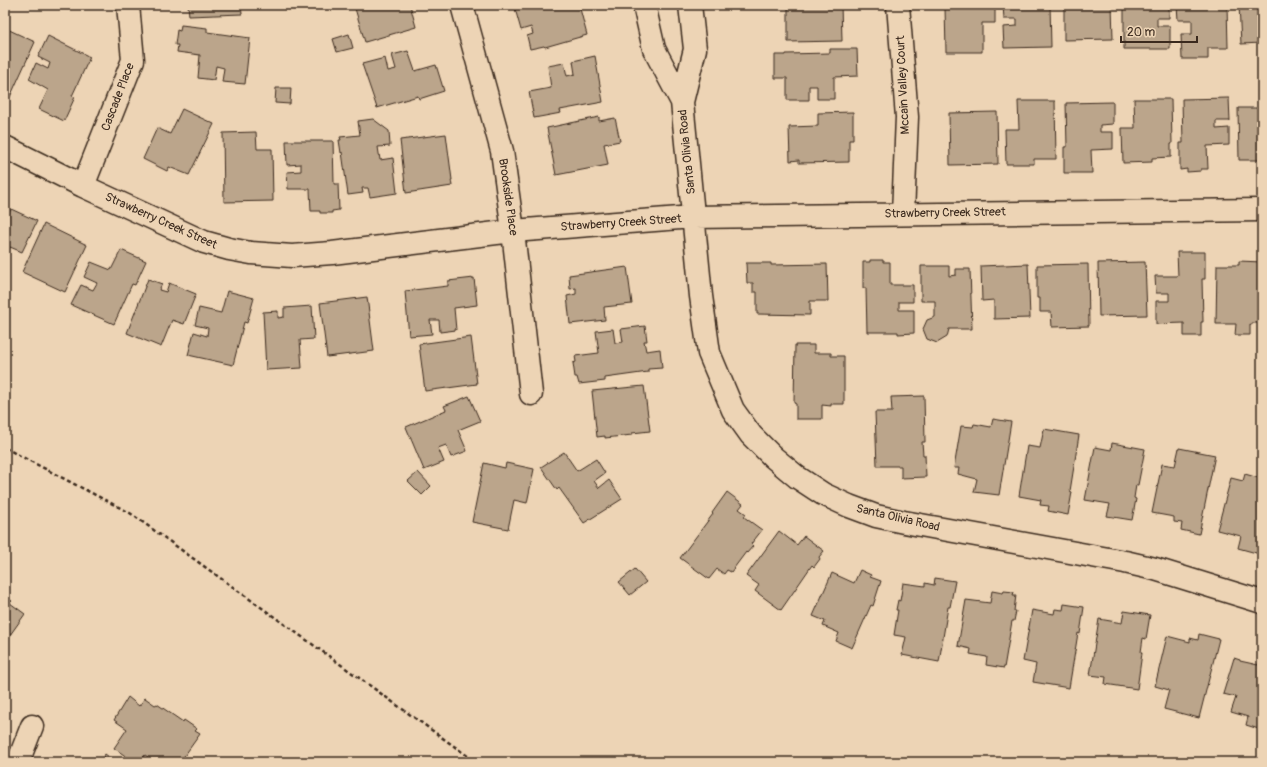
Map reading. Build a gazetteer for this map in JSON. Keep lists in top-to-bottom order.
{
  "streets": {
    "street": [
      "Mccain Valley Court",
      "Cascade Place",
      "Santa Olivia Road",
      "Brookside Place",
      "Strawberry Creek Street"
    ]
  },
  "crossings": [
    ["Mccain Valley Court", "Strawberry Creek Street"],
    ["Cascade Place", "Strawberry Creek Street"],
    ["Santa Olivia Road", "Strawberry Creek Street"],
    ["Brookside Place", "Strawberry Creek Street"]
  ],
  "scale_bar": "20 m"
}
